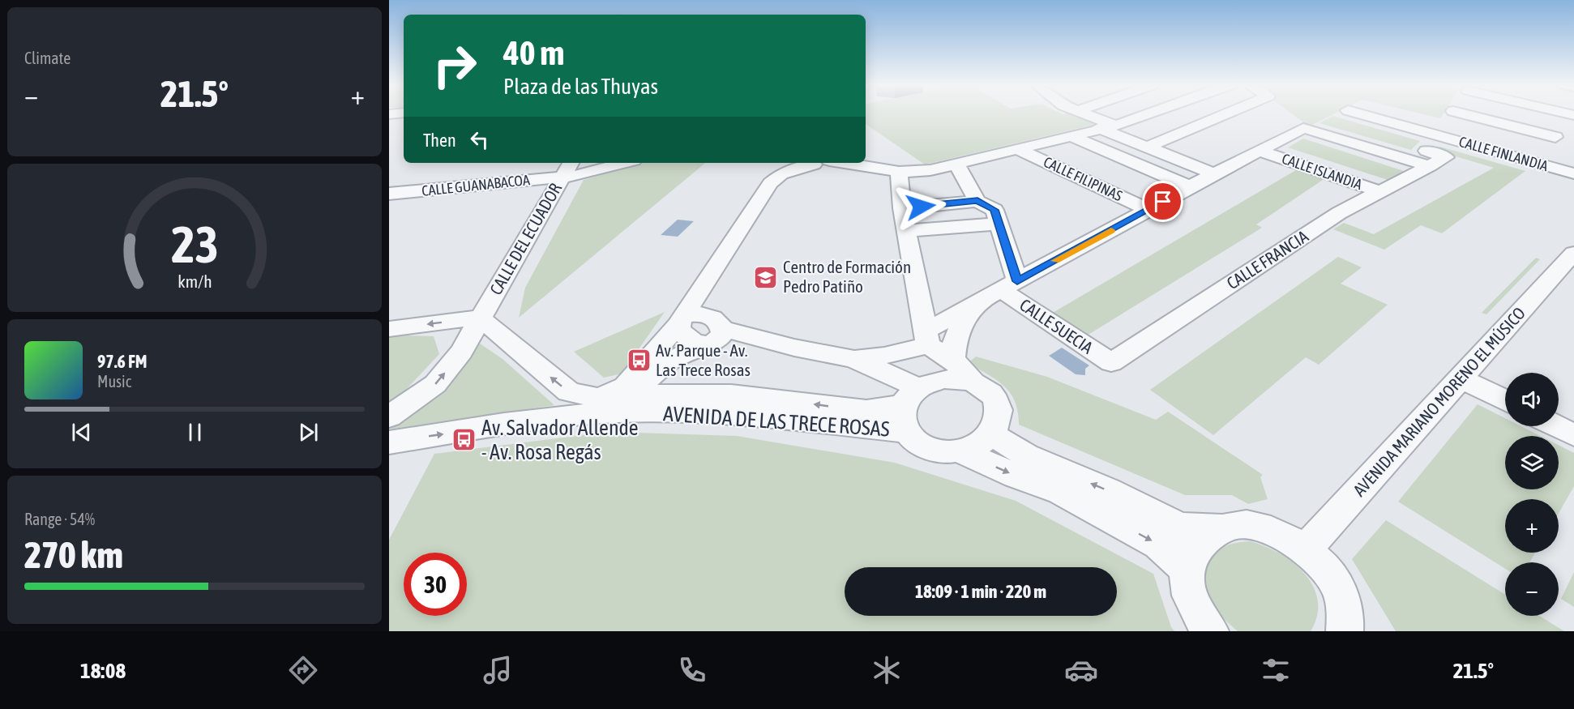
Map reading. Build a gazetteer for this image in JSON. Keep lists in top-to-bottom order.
{
  "streets": {
    "street": [
      "CALLE FINLANDIA",
      "CALLE ISLANDIA",
      "CALLE FILIPINAS",
      "CALLE GUANABACOA",
      "CALLE DEL ECUADOR",
      "CALLE FRANCIA",
      "CALLE SUECIA",
      "AVENIDA MARIANO MORENO EL MÚSICO",
      "AVENIDA DE LAS TRECE ROSAS"
    ]
  },
  "crossings": [
    ["CALLE ISLANDIA", "CALLE FRANCIA"],
    ["CALLE GUANABACOA", "CALLE DEL ECUADOR"],
    ["CALLE DEL ECUADOR", "AVENIDA DE LAS TRECE ROSAS"],
    ["CALLE FRANCIA", "CALLE SUECIA"]
  ],
  "one_way": ["CALLE DEL ECUADOR"],
  "places": {
    "school or university": ["Centro de Formación Pedro Patiño"],
    "bus stop": ["Av. Parque - Av. Las Trece Rosas", "Av. Salvador Allende - Av. Rosa Regás"]
  },
  "page": {
    "tile": [
      "Climate",
      ["Range · 54%", "270 km"]
    ],
    "turn": ["40 m", "Plaza de las Thuyas"],
    "heat": ["−", "21.5°", "+"],
    "then": "Then",
    "song": ["97.6 FM", "Music"],
    "map_buttons": ["+", "−"],
    "limit": "30",
    "trip": "18:09 · 1 min · 220 m",
    "tabs": ["18:08", "21.5°"],
    "gauge": ["23", "km/h"]
  }
}
